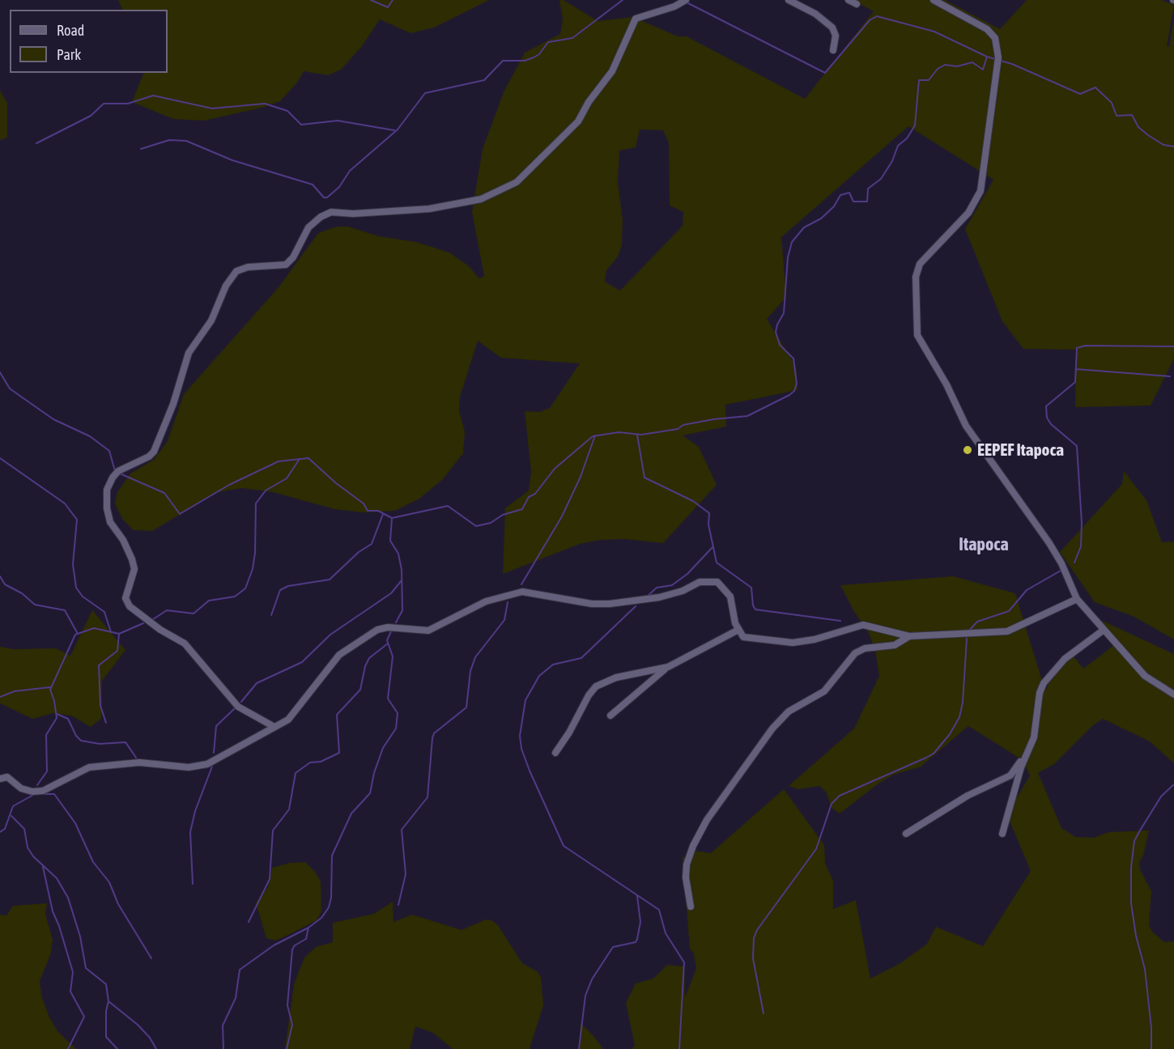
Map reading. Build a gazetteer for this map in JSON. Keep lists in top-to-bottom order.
{
  "districts": ["Itapoca"],
  "places": ["EEPEF Itapoca"],
  "legend": ["Road", "Park"]
}
